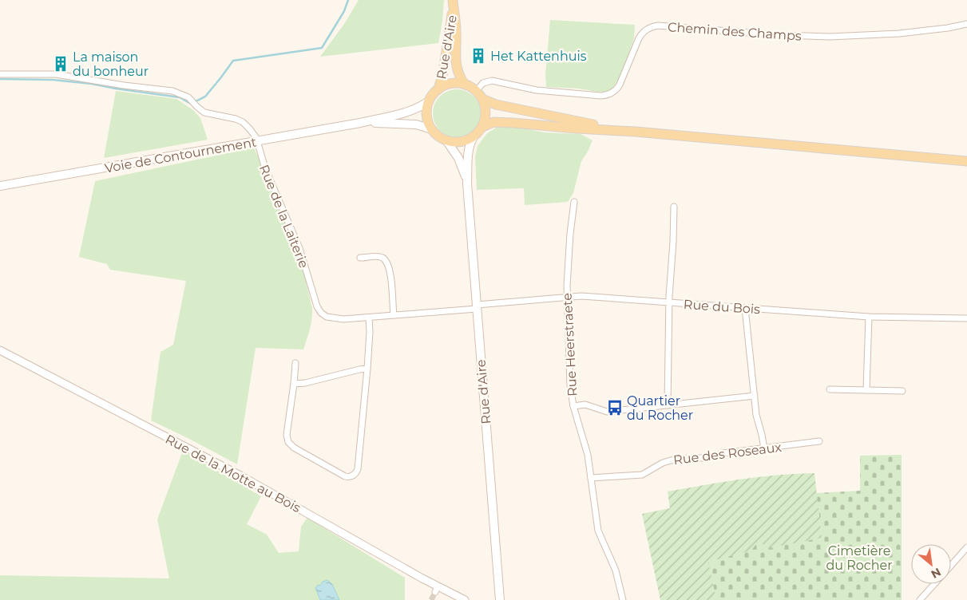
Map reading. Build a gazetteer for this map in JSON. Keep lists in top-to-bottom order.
{
  "streets": {
    "main road": ["Rue d'Aire", "Voie de Contournement"],
    "street": [
      "Chemin des Champs",
      "Rue de la Laiterie",
      "Rue du Bois",
      "Rue Heerstraete",
      "Rue des Roseaux",
      "Rue de la Motte au Bois"
    ]
  },
  "crossings": [
    ["Chemin des Champs", "Rue d'Aire"],
    ["Chemin des Champs", "Voie de Contournement"],
    ["Rue d'Aire", "Voie de Contournement"],
    ["Rue d'Aire", "Rue de la Laiterie"],
    ["Rue d'Aire", "Rue du Bois"],
    ["Voie de Contournement", "Rue de la Laiterie"],
    ["Rue de la Laiterie", "Rue du Bois"],
    ["Rue du Bois", "Rue Heerstraete"],
    ["Rue Heerstraete", "Rue des Roseaux"]
  ],
  "parks": ["Cimetière du Rocher"],
  "places": {
    "building": ["Het Kattenhuis", "La maison du bonheur"],
    "bus stop": ["Quartier du Rocher"]
  },
  "north": "bottom right"
}
